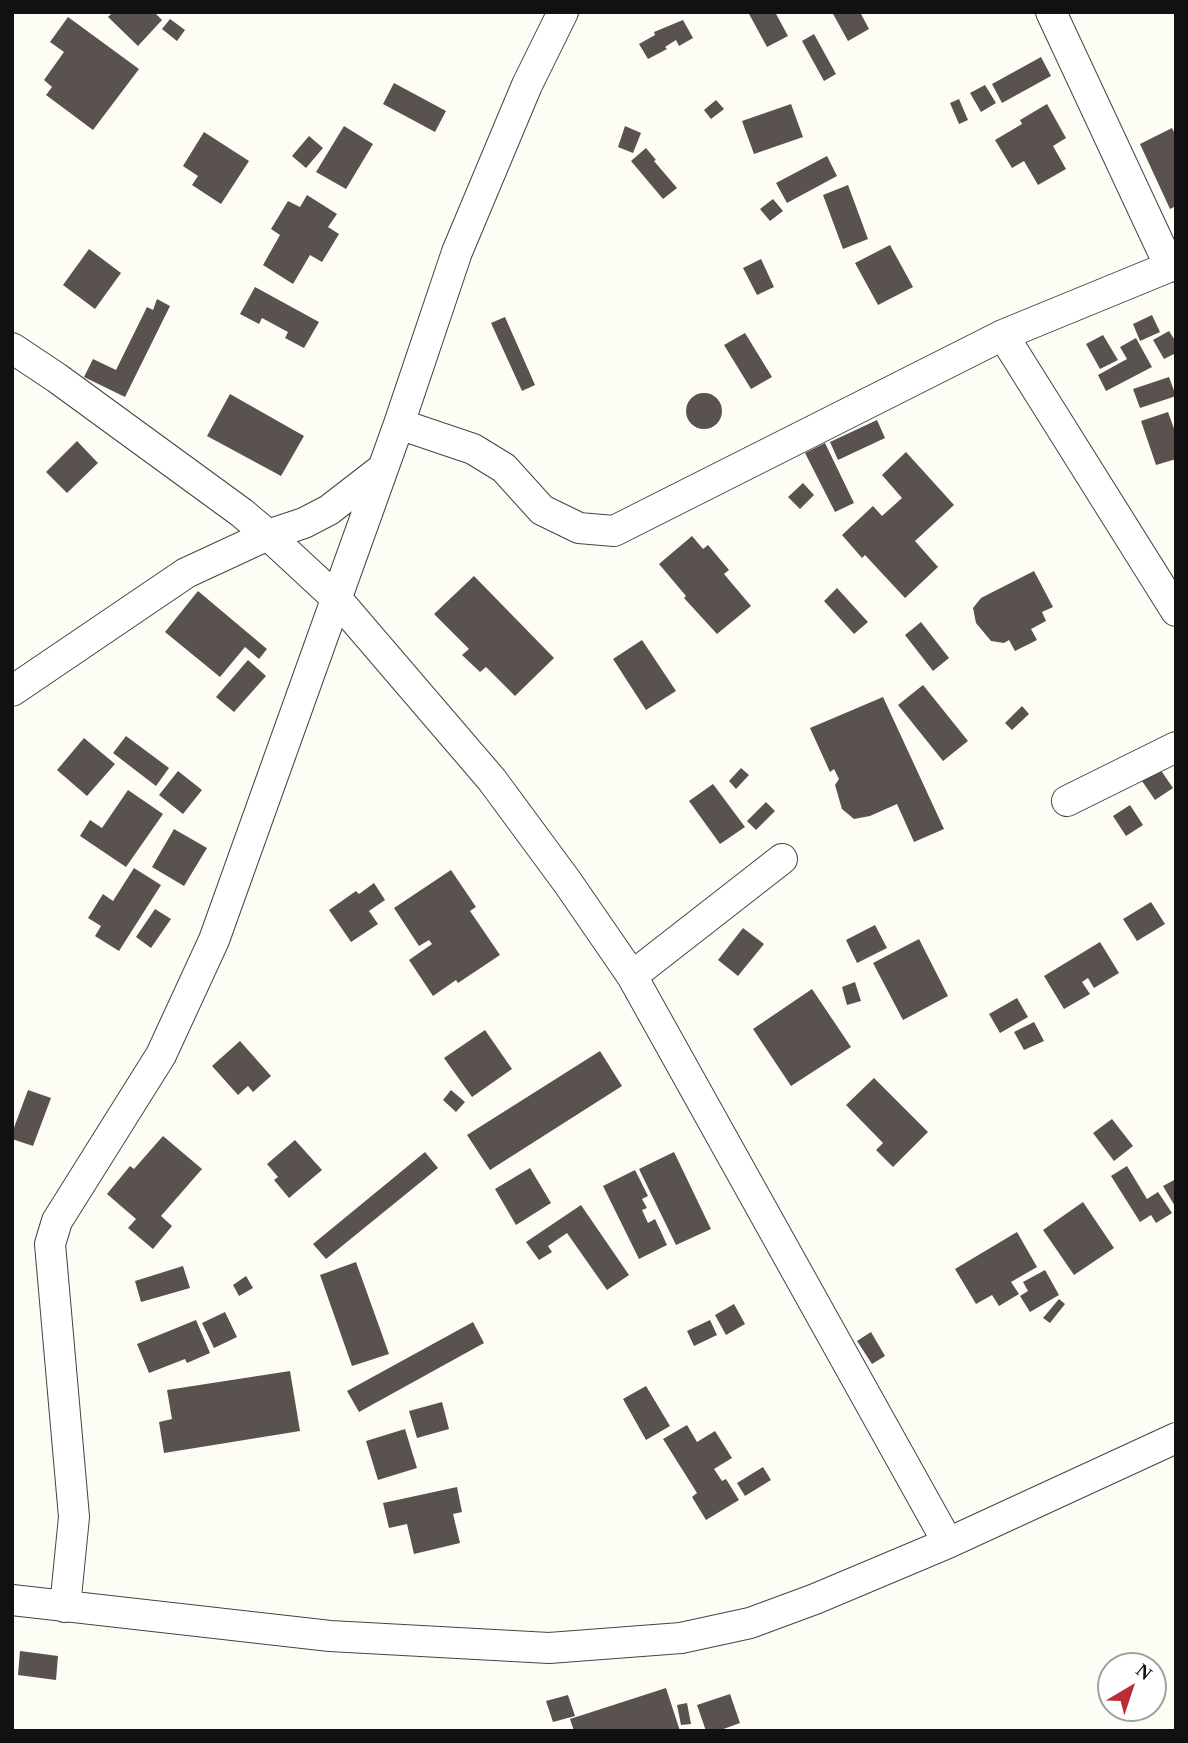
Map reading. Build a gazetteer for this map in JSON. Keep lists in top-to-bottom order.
{
  "north": "top right"
}
